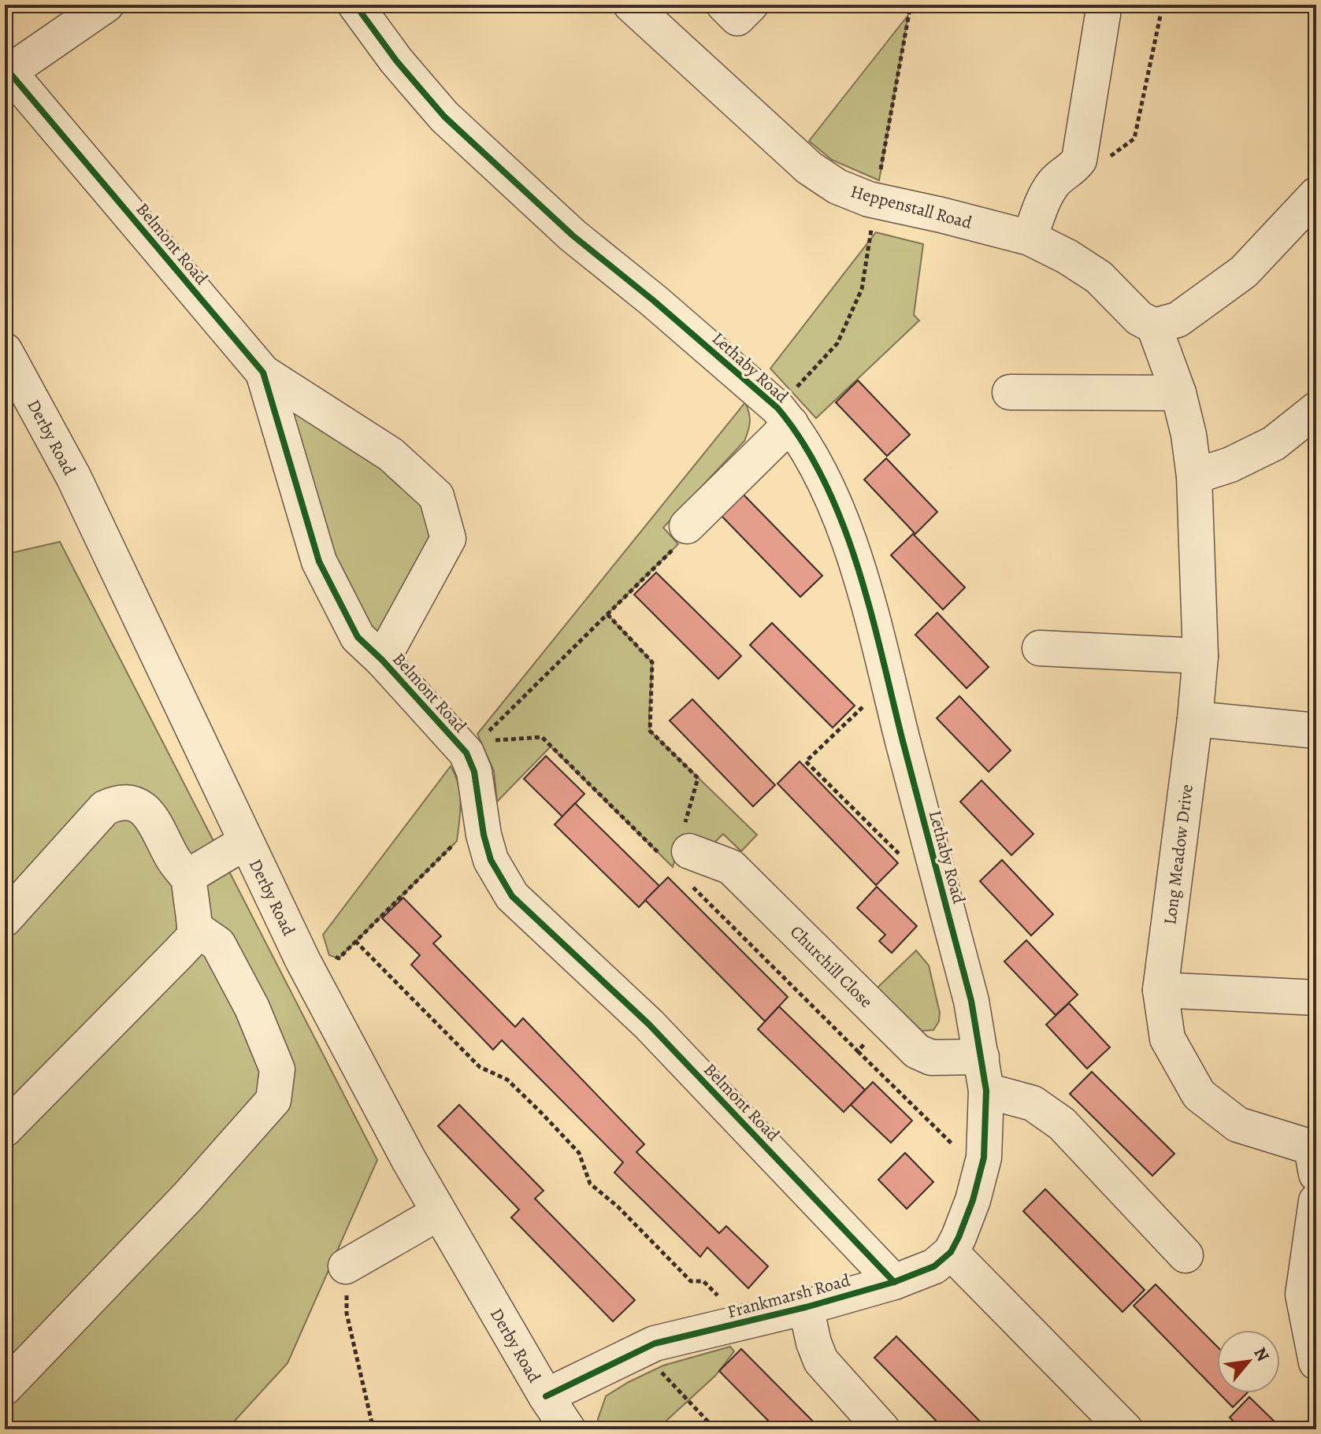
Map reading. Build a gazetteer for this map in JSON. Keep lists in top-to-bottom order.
{
  "streets": {
    "street": [
      "Heppenstall Road",
      "Belmont Road",
      "Lethaby Road",
      "Derby Road",
      "Long Meadow Drive",
      "Churchill Close",
      "Frankmarsh Road"
    ]
  },
  "crossings": [
    ["Heppenstall Road", "Long Meadow Drive"],
    ["Belmont Road", "Frankmarsh Road"],
    ["Lethaby Road", "Churchill Close"],
    ["Derby Road", "Frankmarsh Road"]
  ],
  "north": "top right"
}
